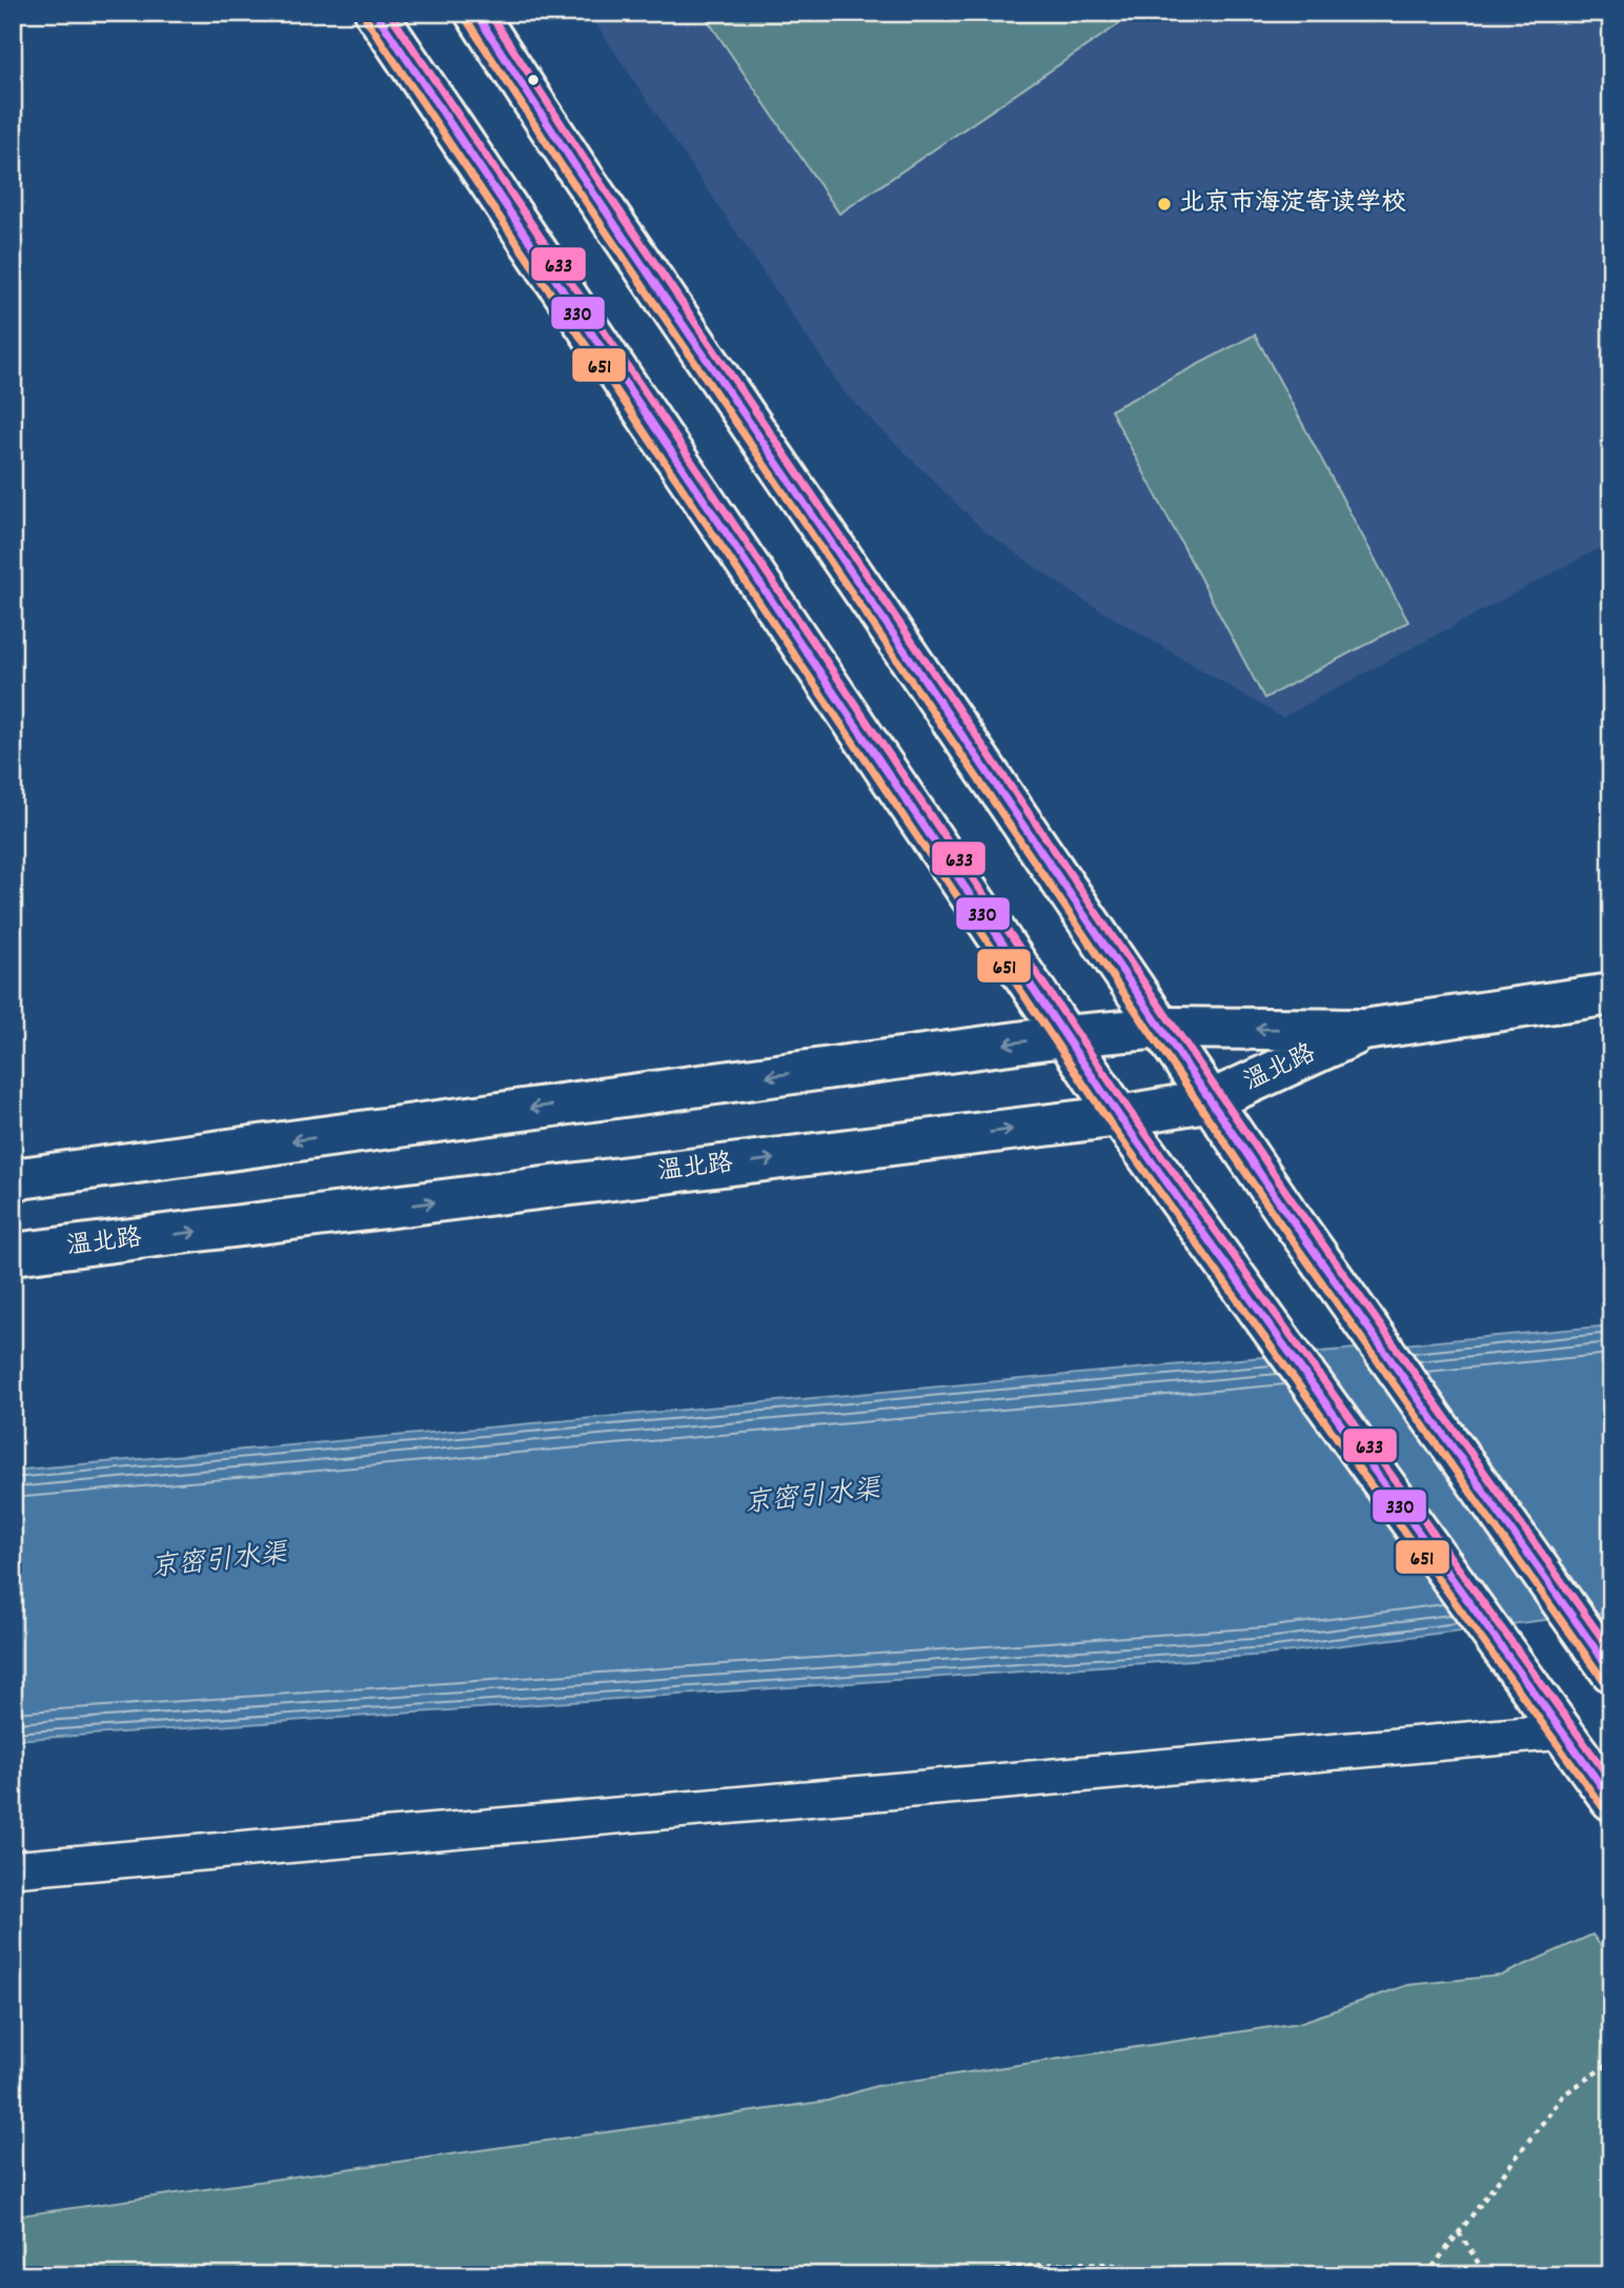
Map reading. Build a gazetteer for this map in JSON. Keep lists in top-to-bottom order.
{
  "streets": {
    "main road": ["温北路"]
  },
  "water": ["京密引水渠"],
  "places": ["北京市海淀寄读学校"],
  "lines": ["transit line 330", "transit line 633", "transit line 651"]
}
